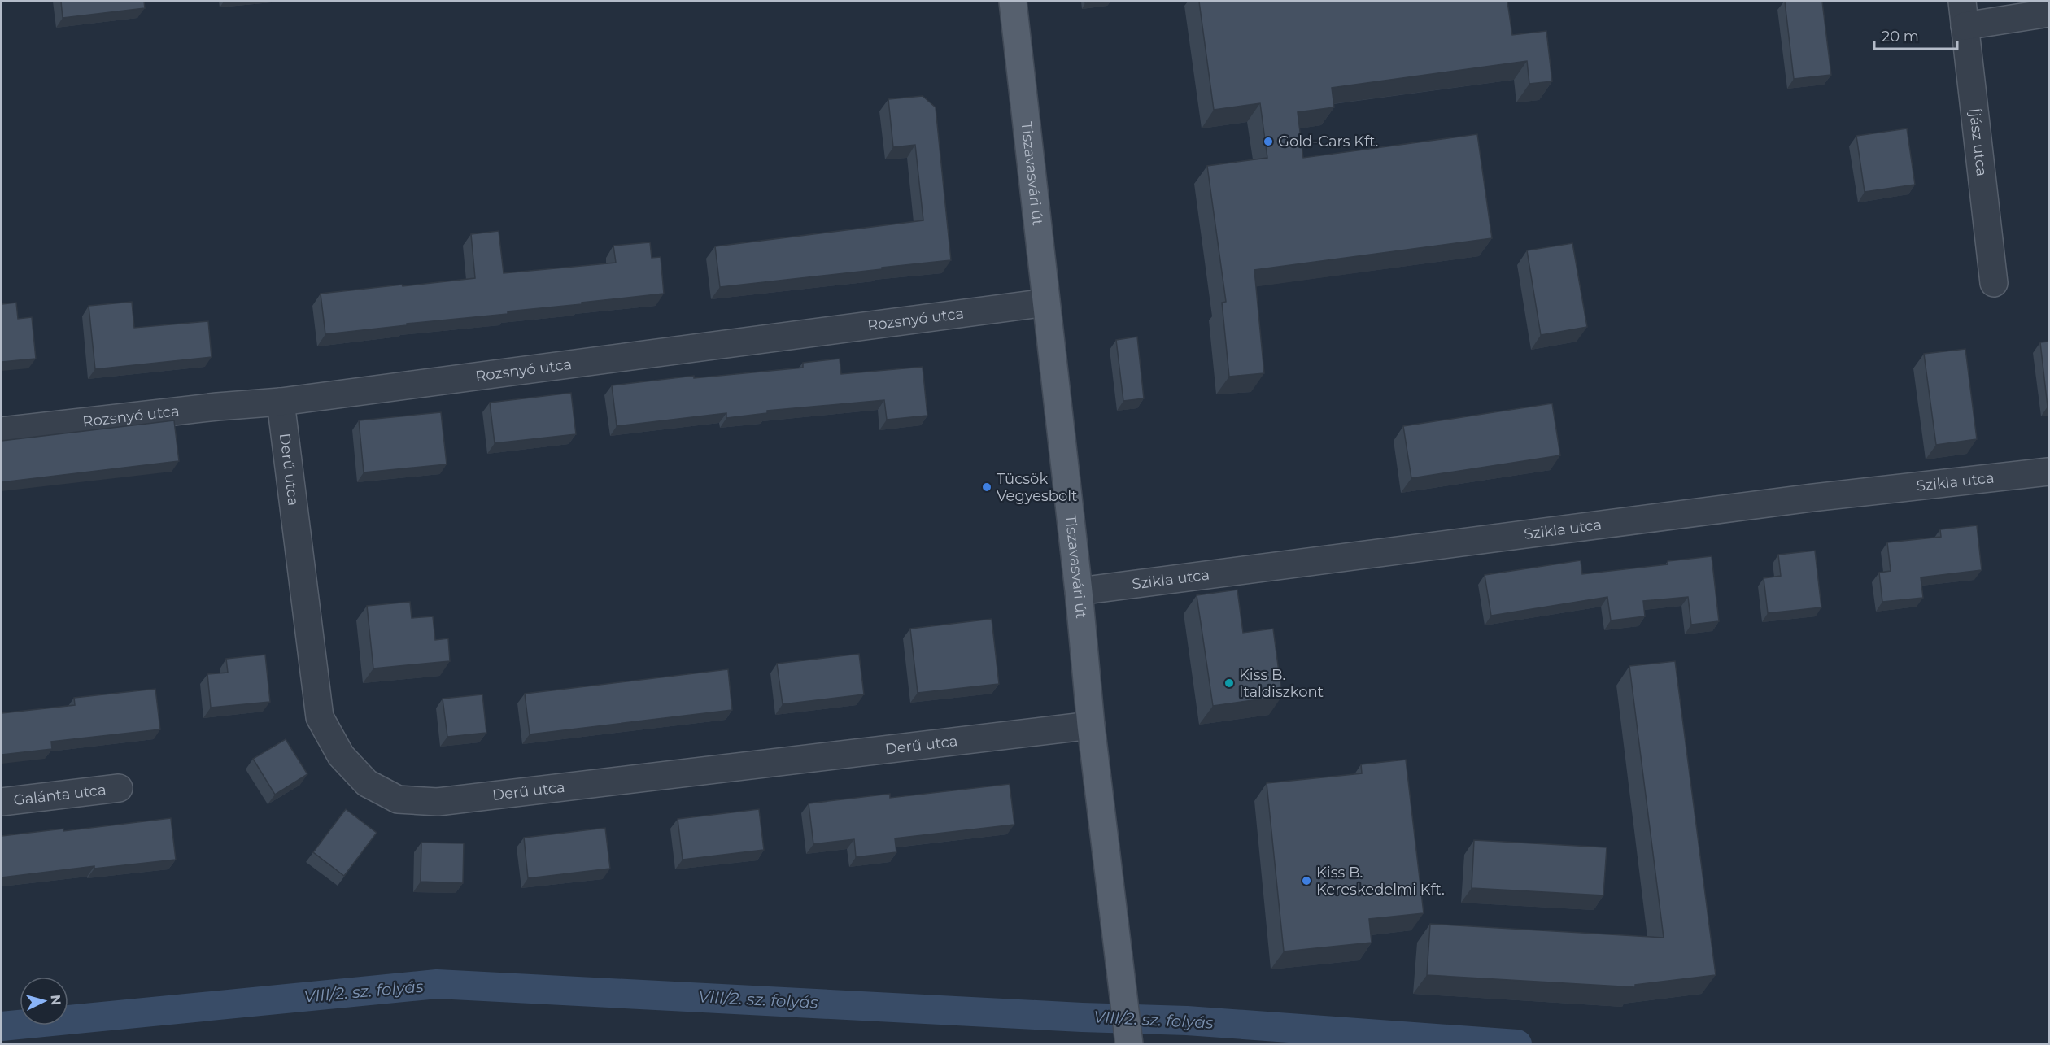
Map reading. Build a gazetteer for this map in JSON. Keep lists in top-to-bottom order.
{
  "streets": {
    "main road": ["Tiszavasvári út"],
    "street": [
      "Íjász utca",
      "Rozsnyó utca",
      "Derű utca",
      "Szikla utca",
      "Galánta utca"
    ]
  },
  "crossings": [
    ["Tiszavasvári út", "Rozsnyó utca"],
    ["Tiszavasvári út", "Derű utca"],
    ["Tiszavasvári út", "Szikla utca"],
    ["Rozsnyó utca", "Derű utca"]
  ],
  "water": ["VIII/2. sz. folyás"],
  "places": [
    "Gold-Cars Kft.",
    "Tücsök Vegyesbolt",
    "Kiss B. Italdiszkont",
    "Kiss B. Kereskedelmi Kft."
  ],
  "scale_bar": "20 m",
  "north": "right"
}
